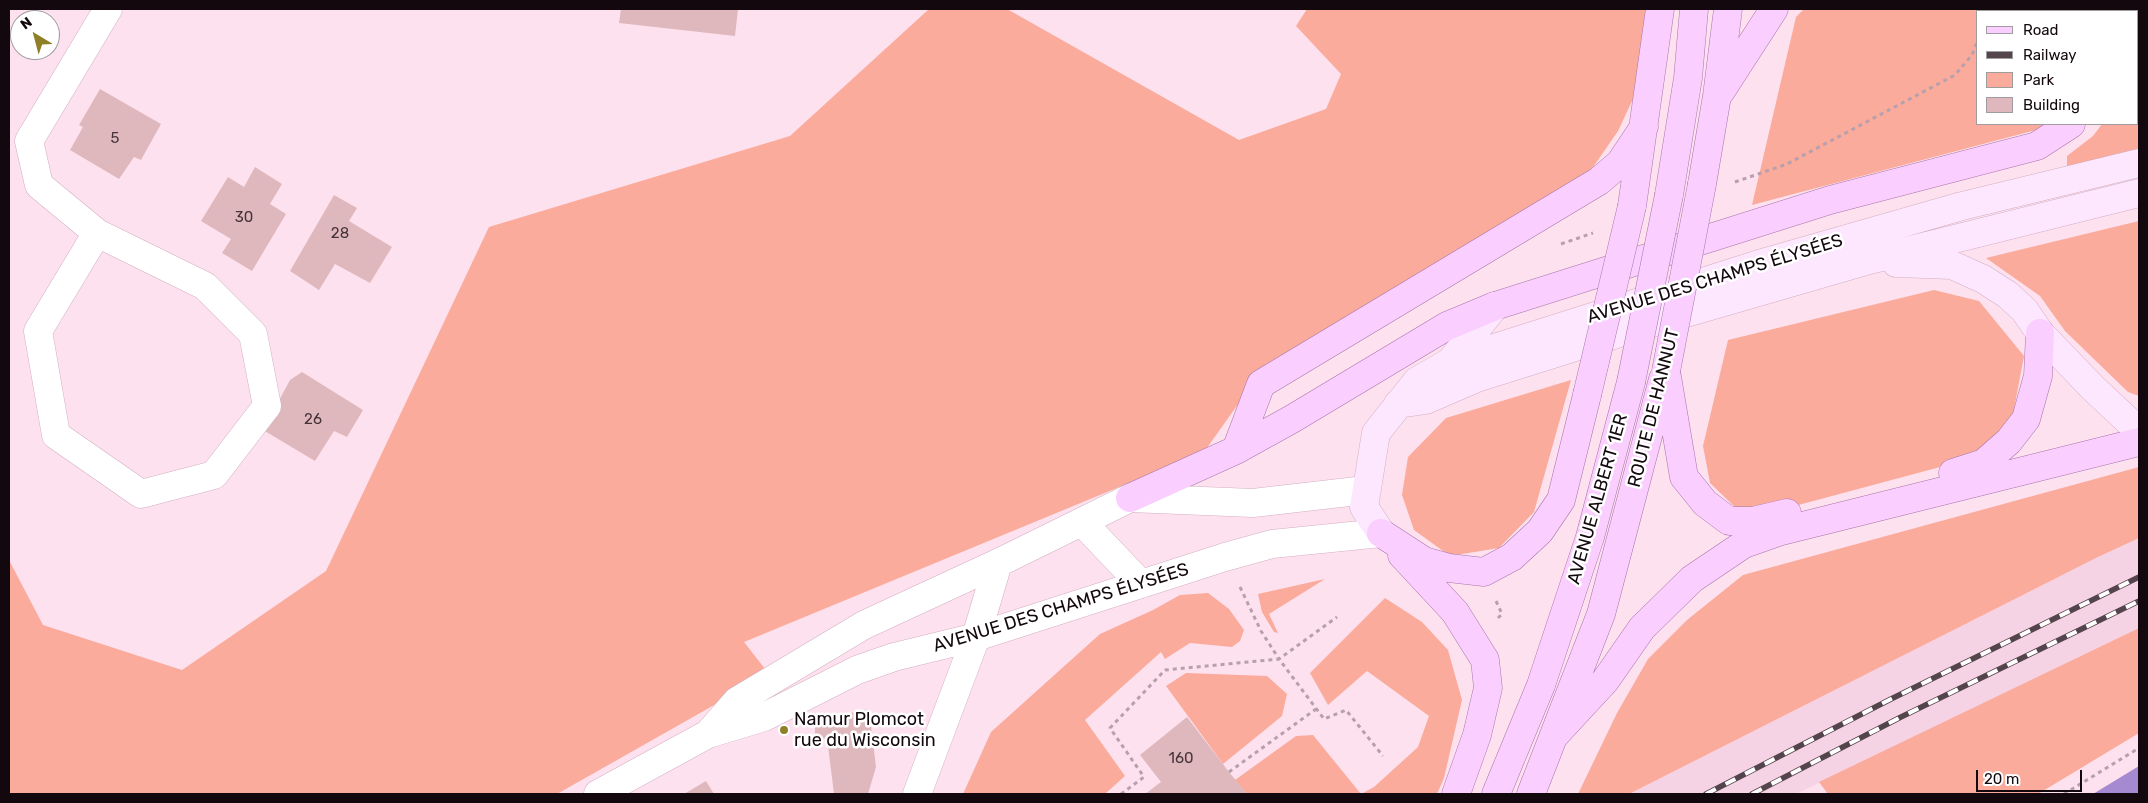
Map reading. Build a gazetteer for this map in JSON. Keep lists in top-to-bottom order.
{
  "streets": {
    "main road": ["AVENUE DES CHAMPS ÉLYSÉES", "ROUTE DE HANNUT", "AVENUE ALBERT 1ER"]
  },
  "places": ["Namur Plomcot rue du Wisconsin"],
  "house_numbers": [
    "5",
    "30",
    "28",
    "26",
    "160"
  ],
  "legend": [
    "Road",
    "Railway",
    "Park",
    "Building"
  ],
  "scale_bar": "20 m",
  "north": "top left"
}
